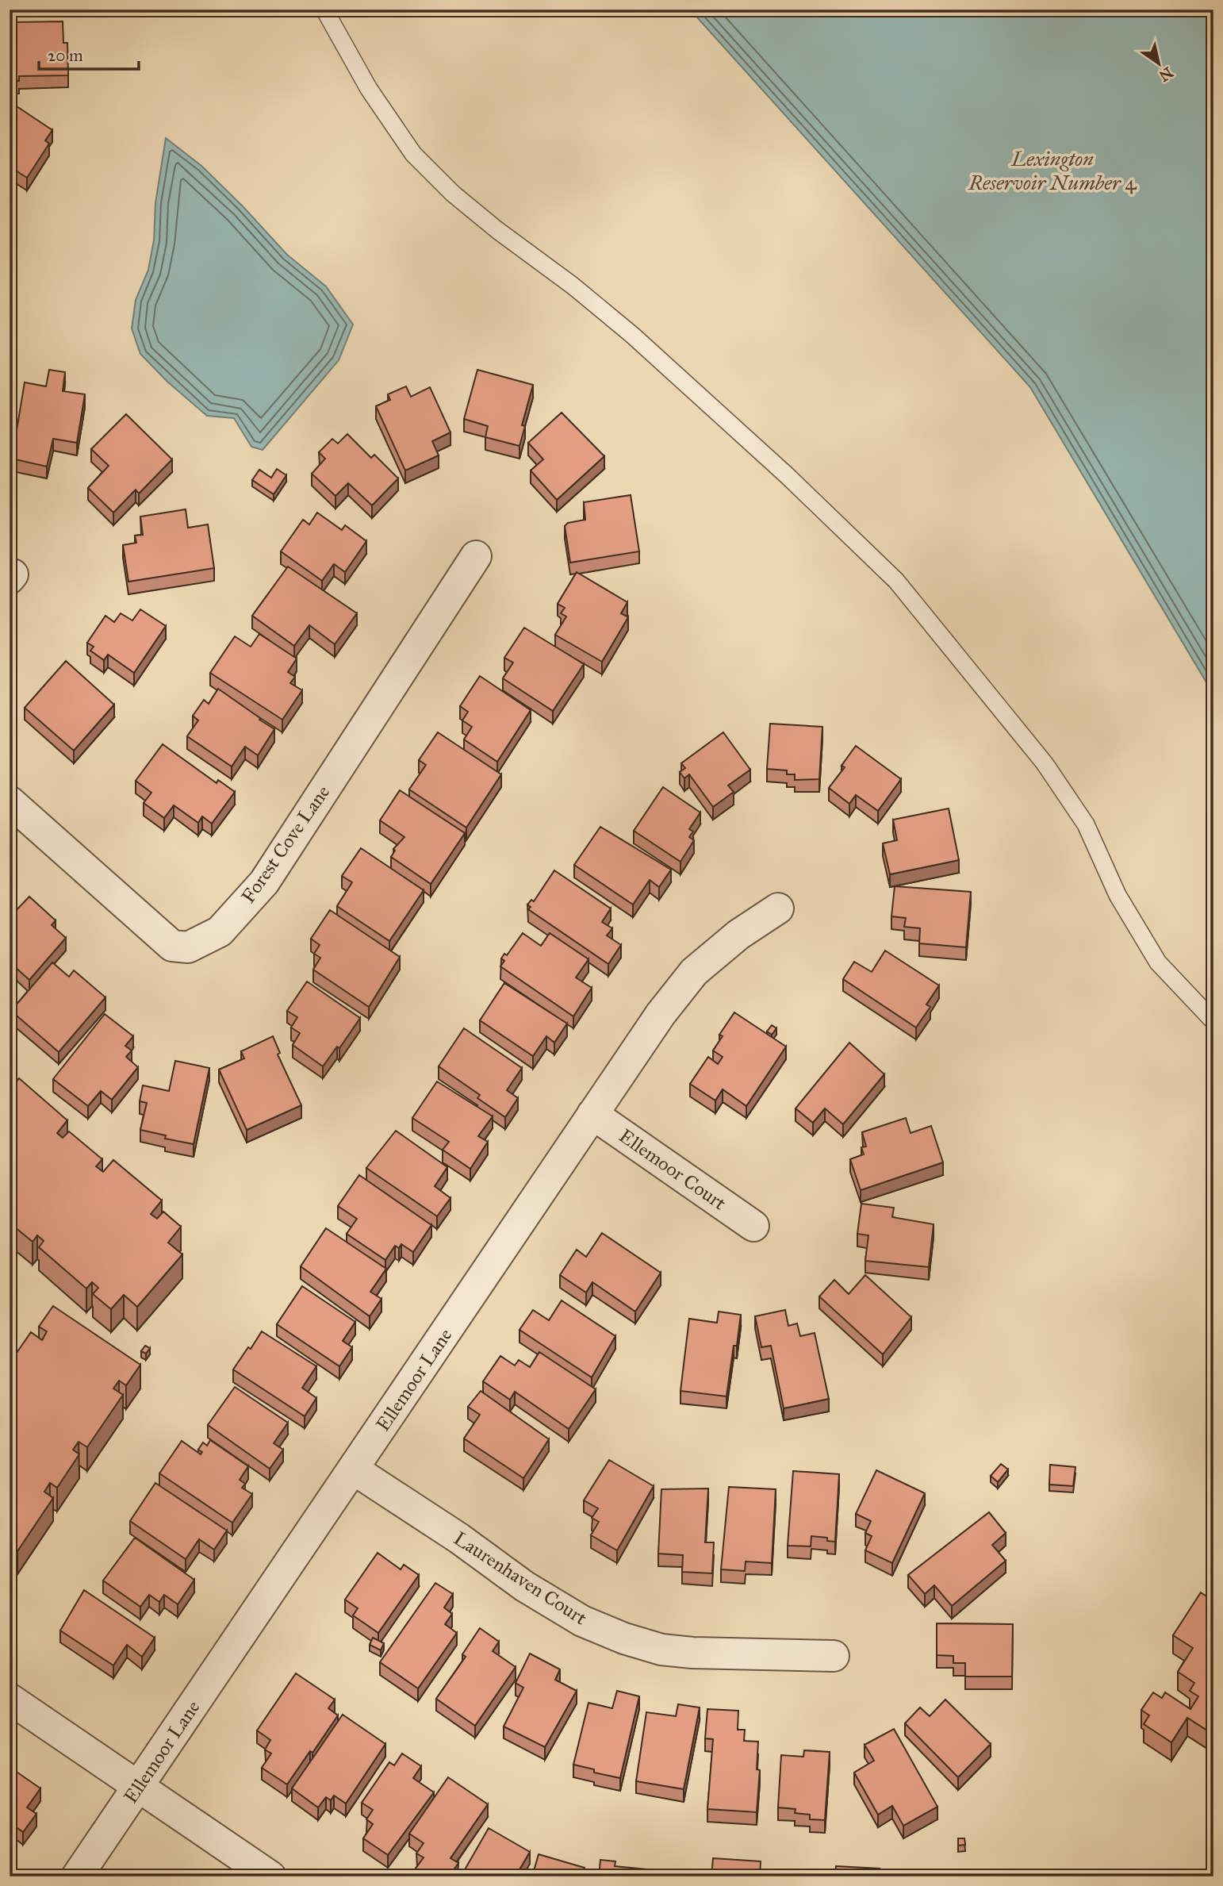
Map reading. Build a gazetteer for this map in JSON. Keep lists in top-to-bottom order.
{
  "streets": {
    "street": [
      "Forest Cove Lane",
      "Ellemoor Court",
      "Ellemoor Lane",
      "Laurenhaven Court"
    ]
  },
  "crossings": [
    ["Ellemoor Court", "Ellemoor Lane"],
    ["Ellemoor Lane", "Laurenhaven Court"]
  ],
  "water": ["Lexington Reservoir Number 4"],
  "scale_bar": "20 m",
  "north": "bottom right"
}
